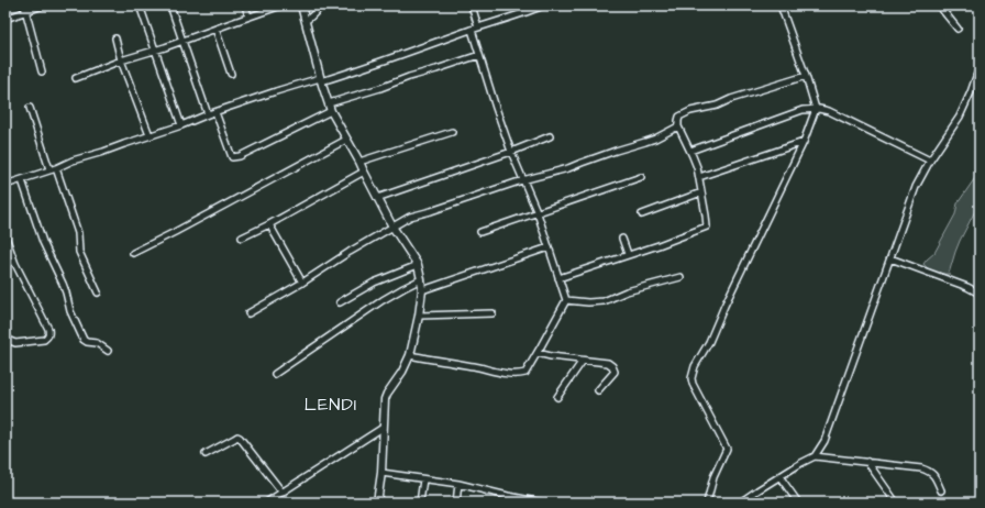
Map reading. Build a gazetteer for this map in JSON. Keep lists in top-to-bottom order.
{
  "districts": ["LENDI"]
}
